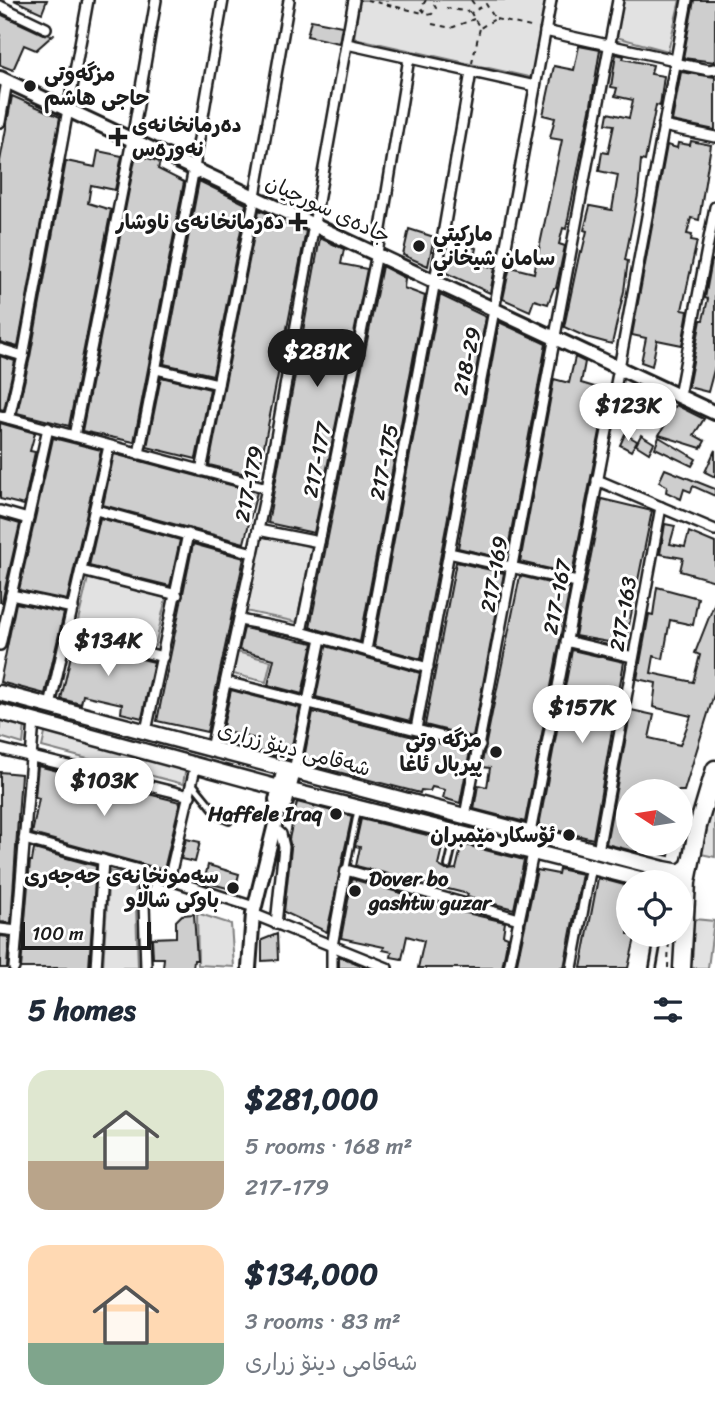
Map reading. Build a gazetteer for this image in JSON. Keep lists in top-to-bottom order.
{
  "streets": {
    "main road": ["شەقامی دینۆ زراری"],
    "street": [
      "جادەی سورچیان",
      "218-29",
      "217-177",
      "217-175",
      "217-179",
      "217-169",
      "217-167",
      "217-163"
    ]
  },
  "crossings": [
    ["جادەی سورچیان", "218-29"],
    ["جادەی سورچیان", "217-177"],
    ["جادەی سورچیان", "217-175"],
    ["جادەی سورچیان", "217-179"],
    ["جادەی سورچیان", "217-169"],
    ["جادەی سورچیان", "217-167"],
    ["217-179", "شەقامی دینۆ زراری"],
    ["217-169", "شەقامی دینۆ زراری"],
    ["217-167", "شەقامی دینۆ زراری"],
    ["217-163", "شەقامی دینۆ زراری"]
  ],
  "places": {
    "other": [
      "مزگەوتی حاجی هاشم",
      "ماركيتي سامان شيخاني",
      "مزگه وتى پيربال ئاغا",
      "Haffele Iraq",
      "ئۆسکار مێمبران",
      "سەمونخانەی حەجەری باوکی شاڵاو",
      "Dover bo gashtw guzar"
    ],
    "health": ["دەرمانخانەی نەورەس", "دەرمانخانەی ناوشار"]
  },
  "scale_bar": "100 m",
  "north": "left",
  "page": {
    "price": [
      "$281K",
      "$123K",
      "$134K",
      "$157K",
      "$103K"
    ],
    "scale": "100 m",
    "heading": "5 homes",
    "list": [
      {
        "name": "$281,000",
        "note": "5 rooms · 168 m² · 217-179"
      },
      {
        "name": "$134,000",
        "note": "3 rooms · 83 m² · شەقامی دینۆ زراری"
      }
    ]
  }
}
